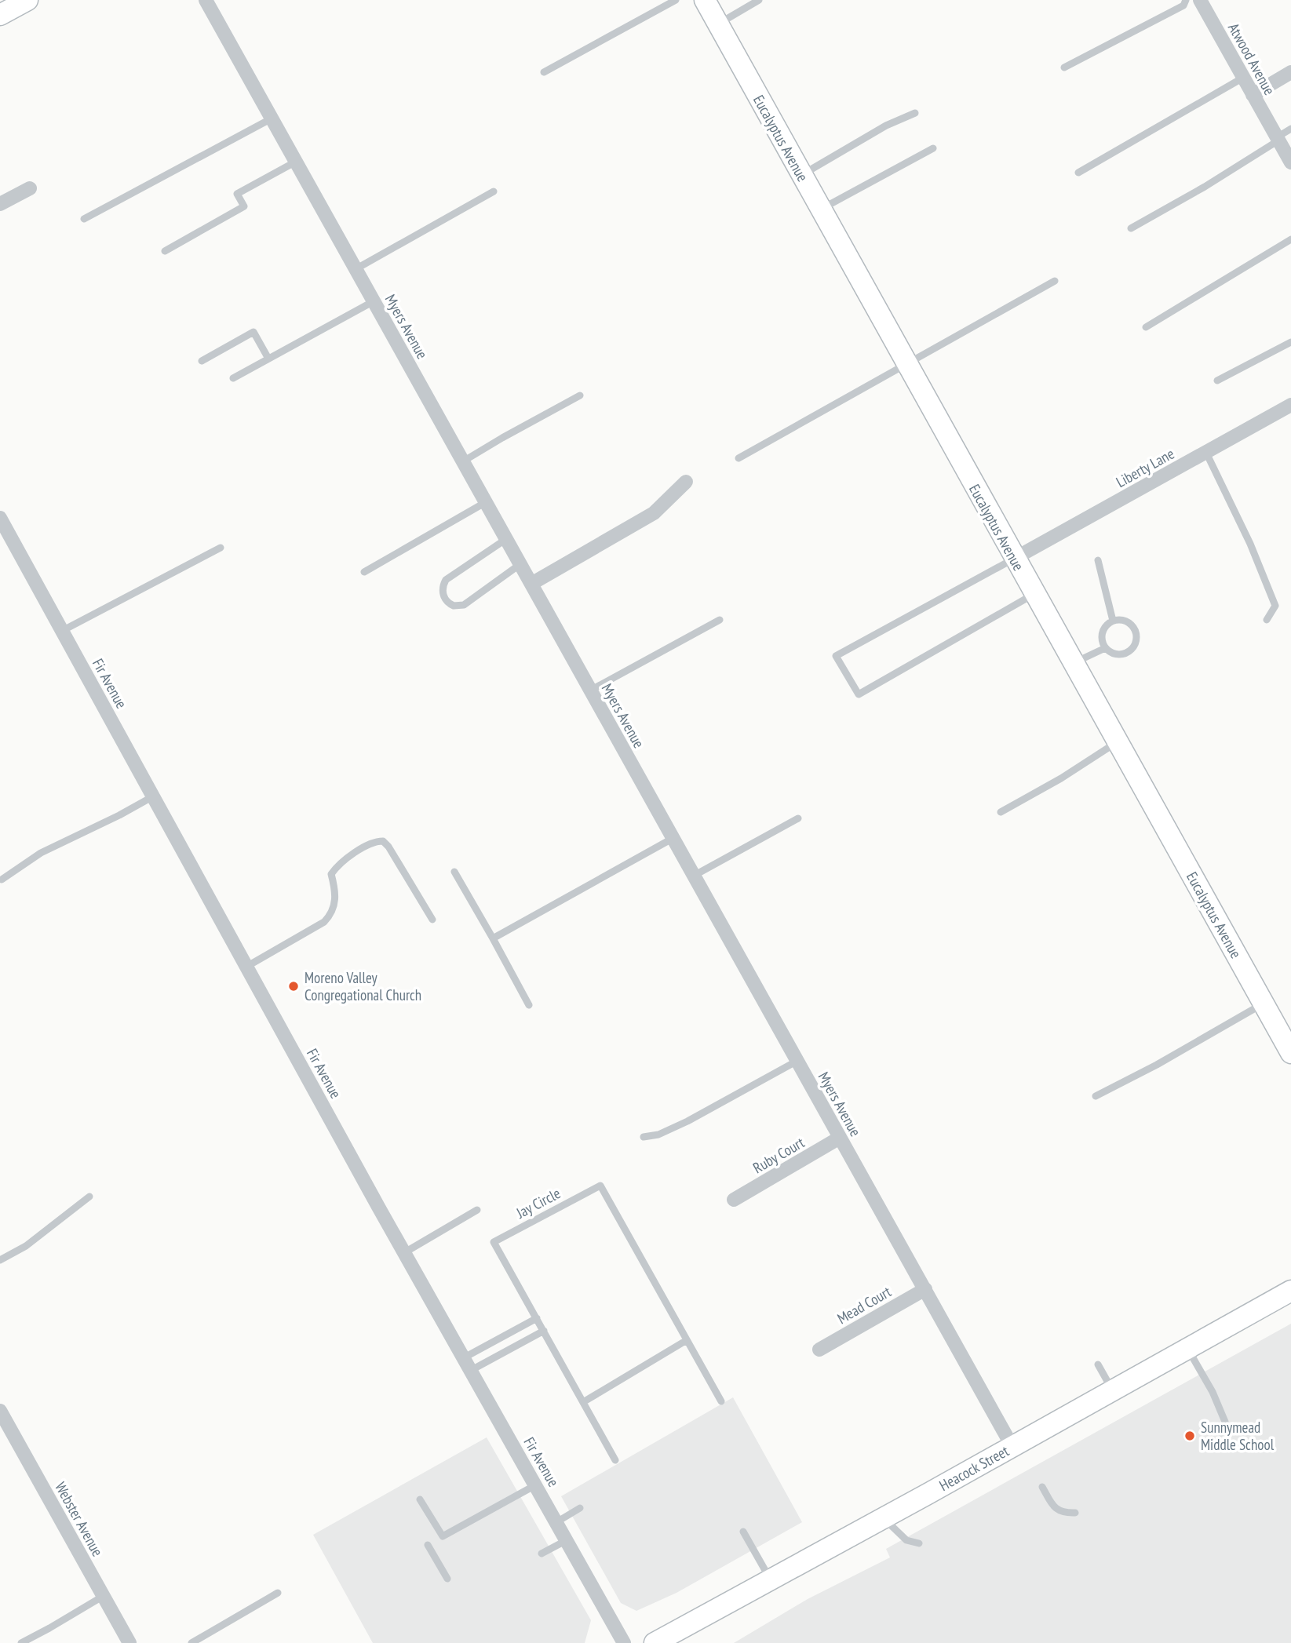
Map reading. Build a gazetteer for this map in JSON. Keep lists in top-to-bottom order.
{
  "streets": {
    "street": [
      "Atwood Avenue",
      "Eucalyptus Avenue",
      "Myers Avenue",
      "Liberty Lane",
      "Fir Avenue",
      "Ruby Court",
      "Mead Court",
      "Heacock Street",
      "Webster Avenue"
    ],
    "lane": ["Jay Circle"]
  },
  "crossings": [
    ["Eucalyptus Avenue", "Liberty Lane"],
    ["Myers Avenue", "Ruby Court"],
    ["Myers Avenue", "Mead Court"],
    ["Myers Avenue", "Heacock Street"]
  ],
  "places": ["Moreno Valley Congregational Church", "Sunnymead Middle School"]
}
